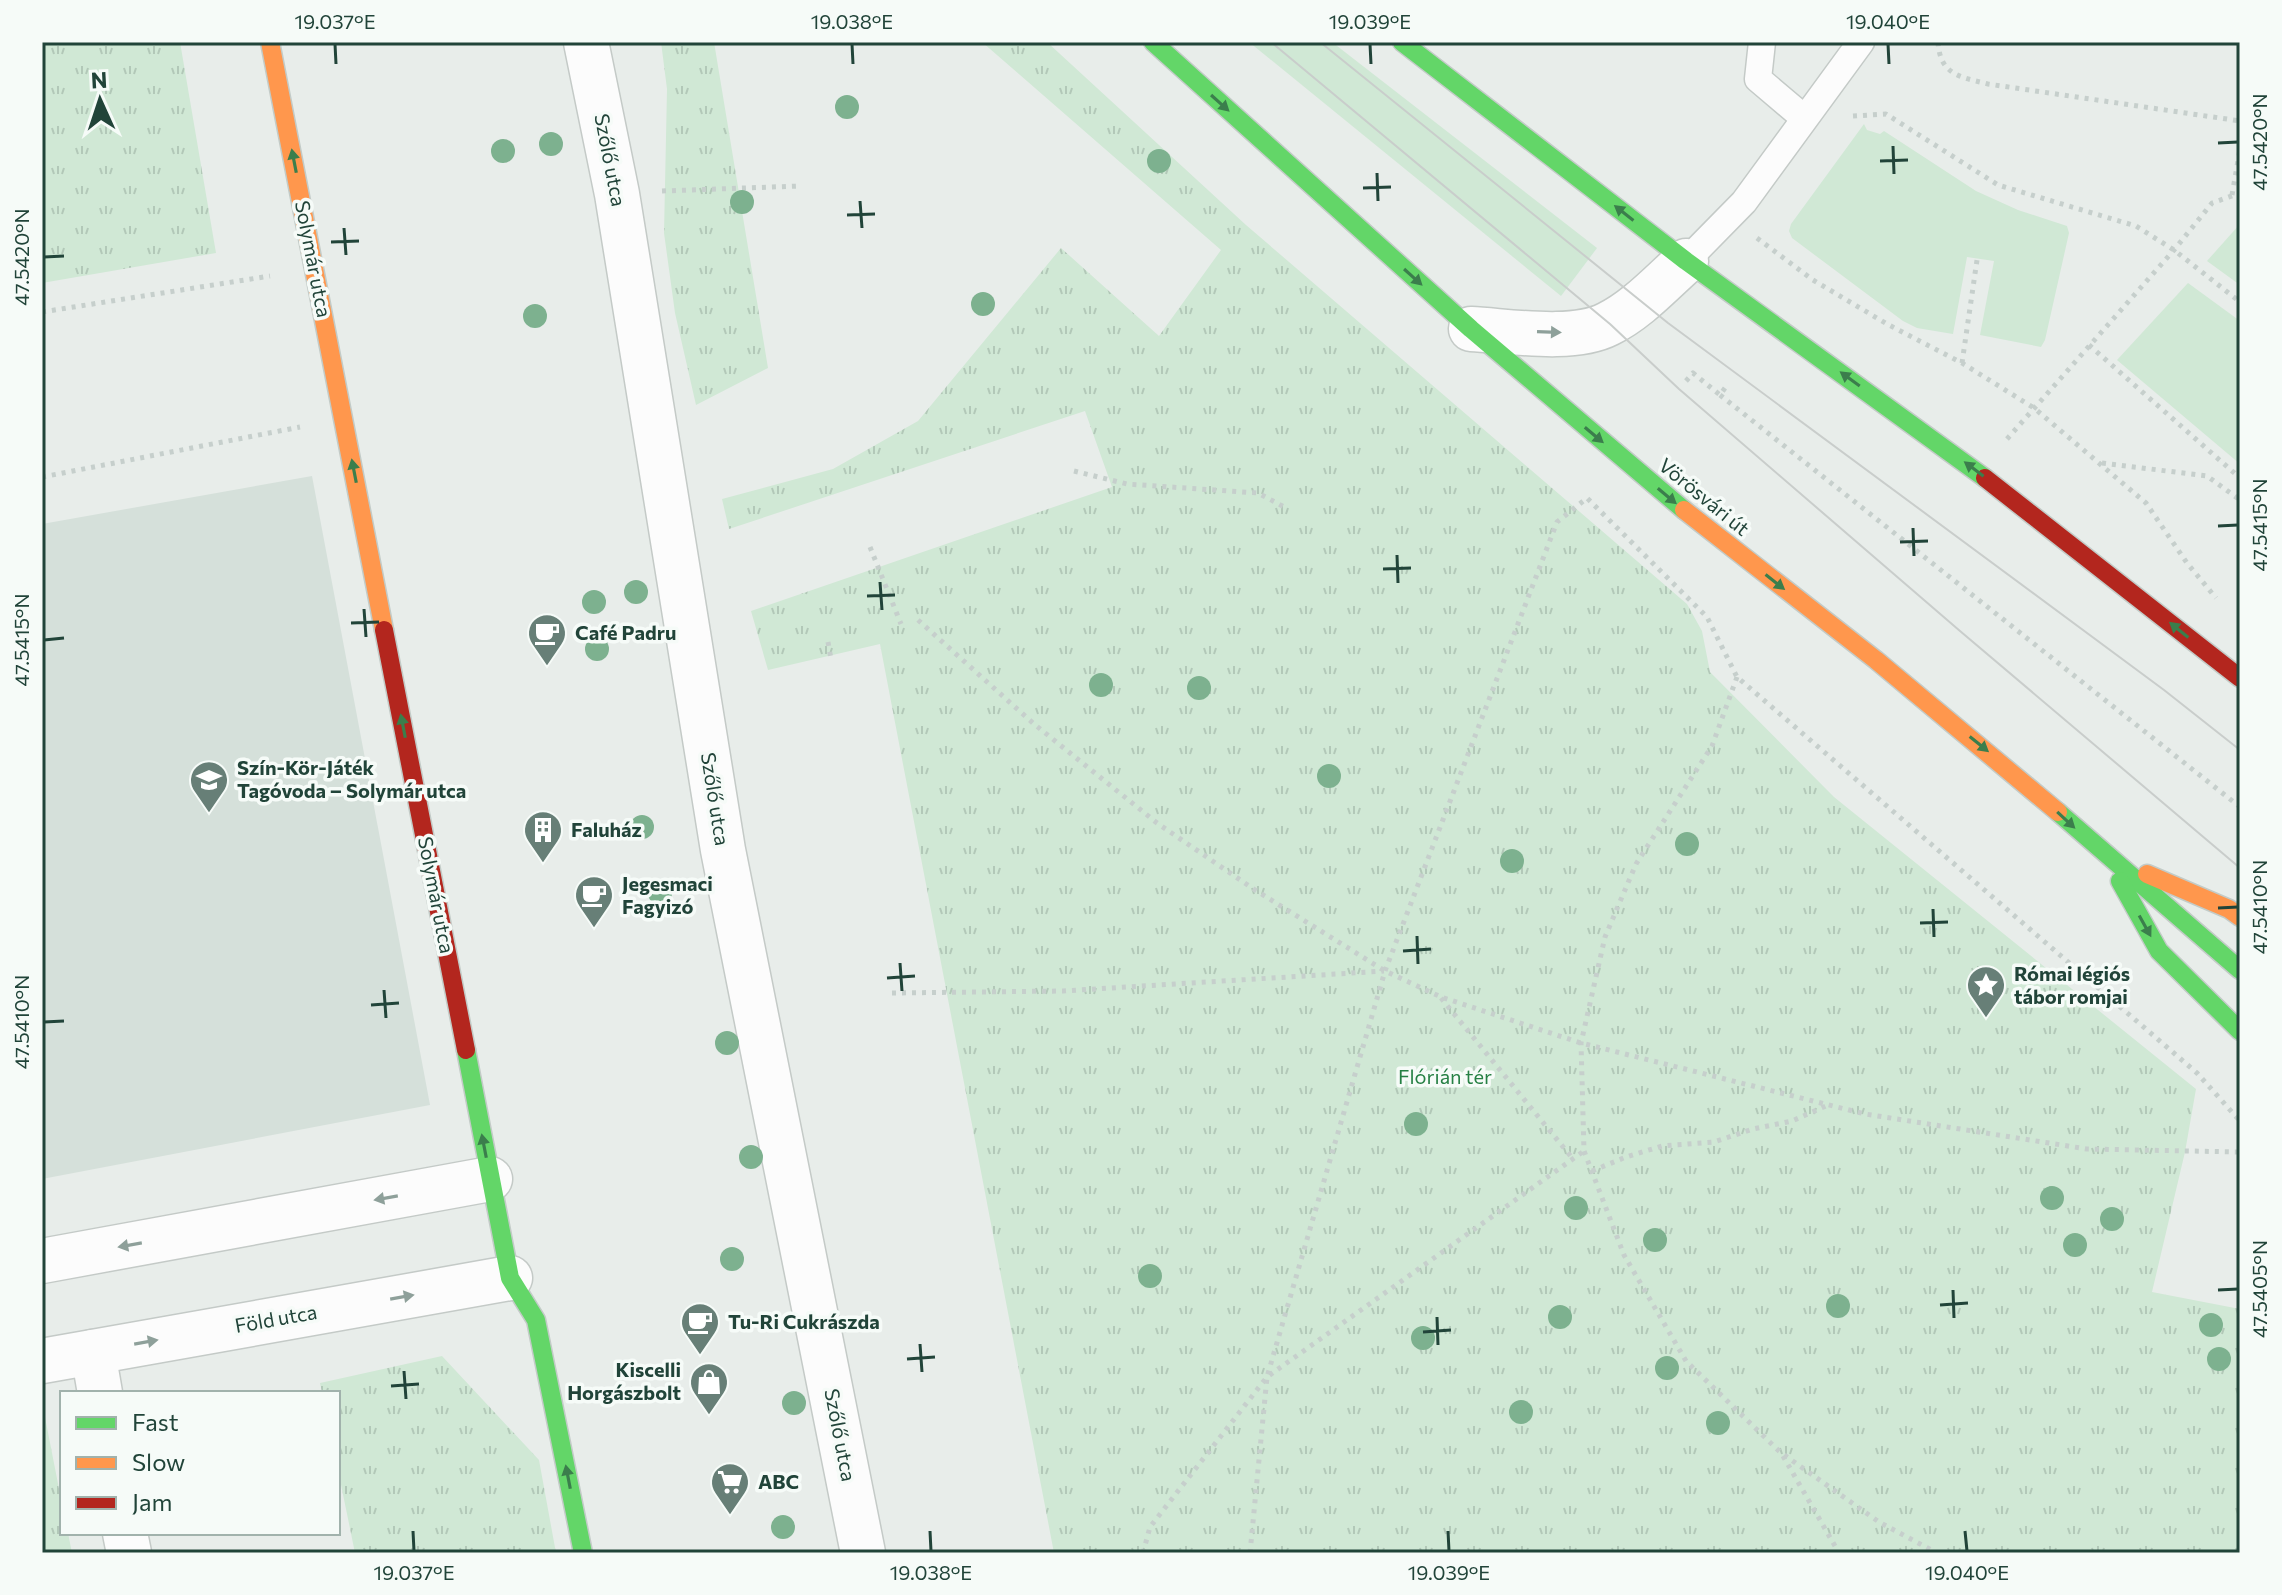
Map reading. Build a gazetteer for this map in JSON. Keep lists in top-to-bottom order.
{
  "streets": {
    "main road": ["Solymár utca", "Vörösvári út"],
    "street": ["Szőlő utca", "Föld utca"]
  },
  "crossings": [
    ["Solymár utca", "Föld utca"]
  ],
  "one_way": ["Solymár utca", "Vörösvári út"],
  "parks": ["Flórián tér"],
  "places": {
    "cafe": ["Café Padru", "Jegesmaci Fagyizó", "Tu-Ri Cukrászda"],
    "school or university": ["Szín-Kör-Játék Tagóvoda – Solymár utca"],
    "building": ["Faluház"],
    "place": ["Római légiós tábor romjai"],
    "shop": ["Kiscelli Horgászbolt"],
    "supermarket": ["ABC"]
  },
  "legend": ["Fast", "Slow", "Jam"],
  "north": "top",
  "coordinates": [
    "19.037°E",
    "19.038°E",
    "19.039°E",
    "19.040°E",
    "47.5420°N",
    "47.5415°N",
    "47.5410°N",
    "47.5405°N"
  ]
}
